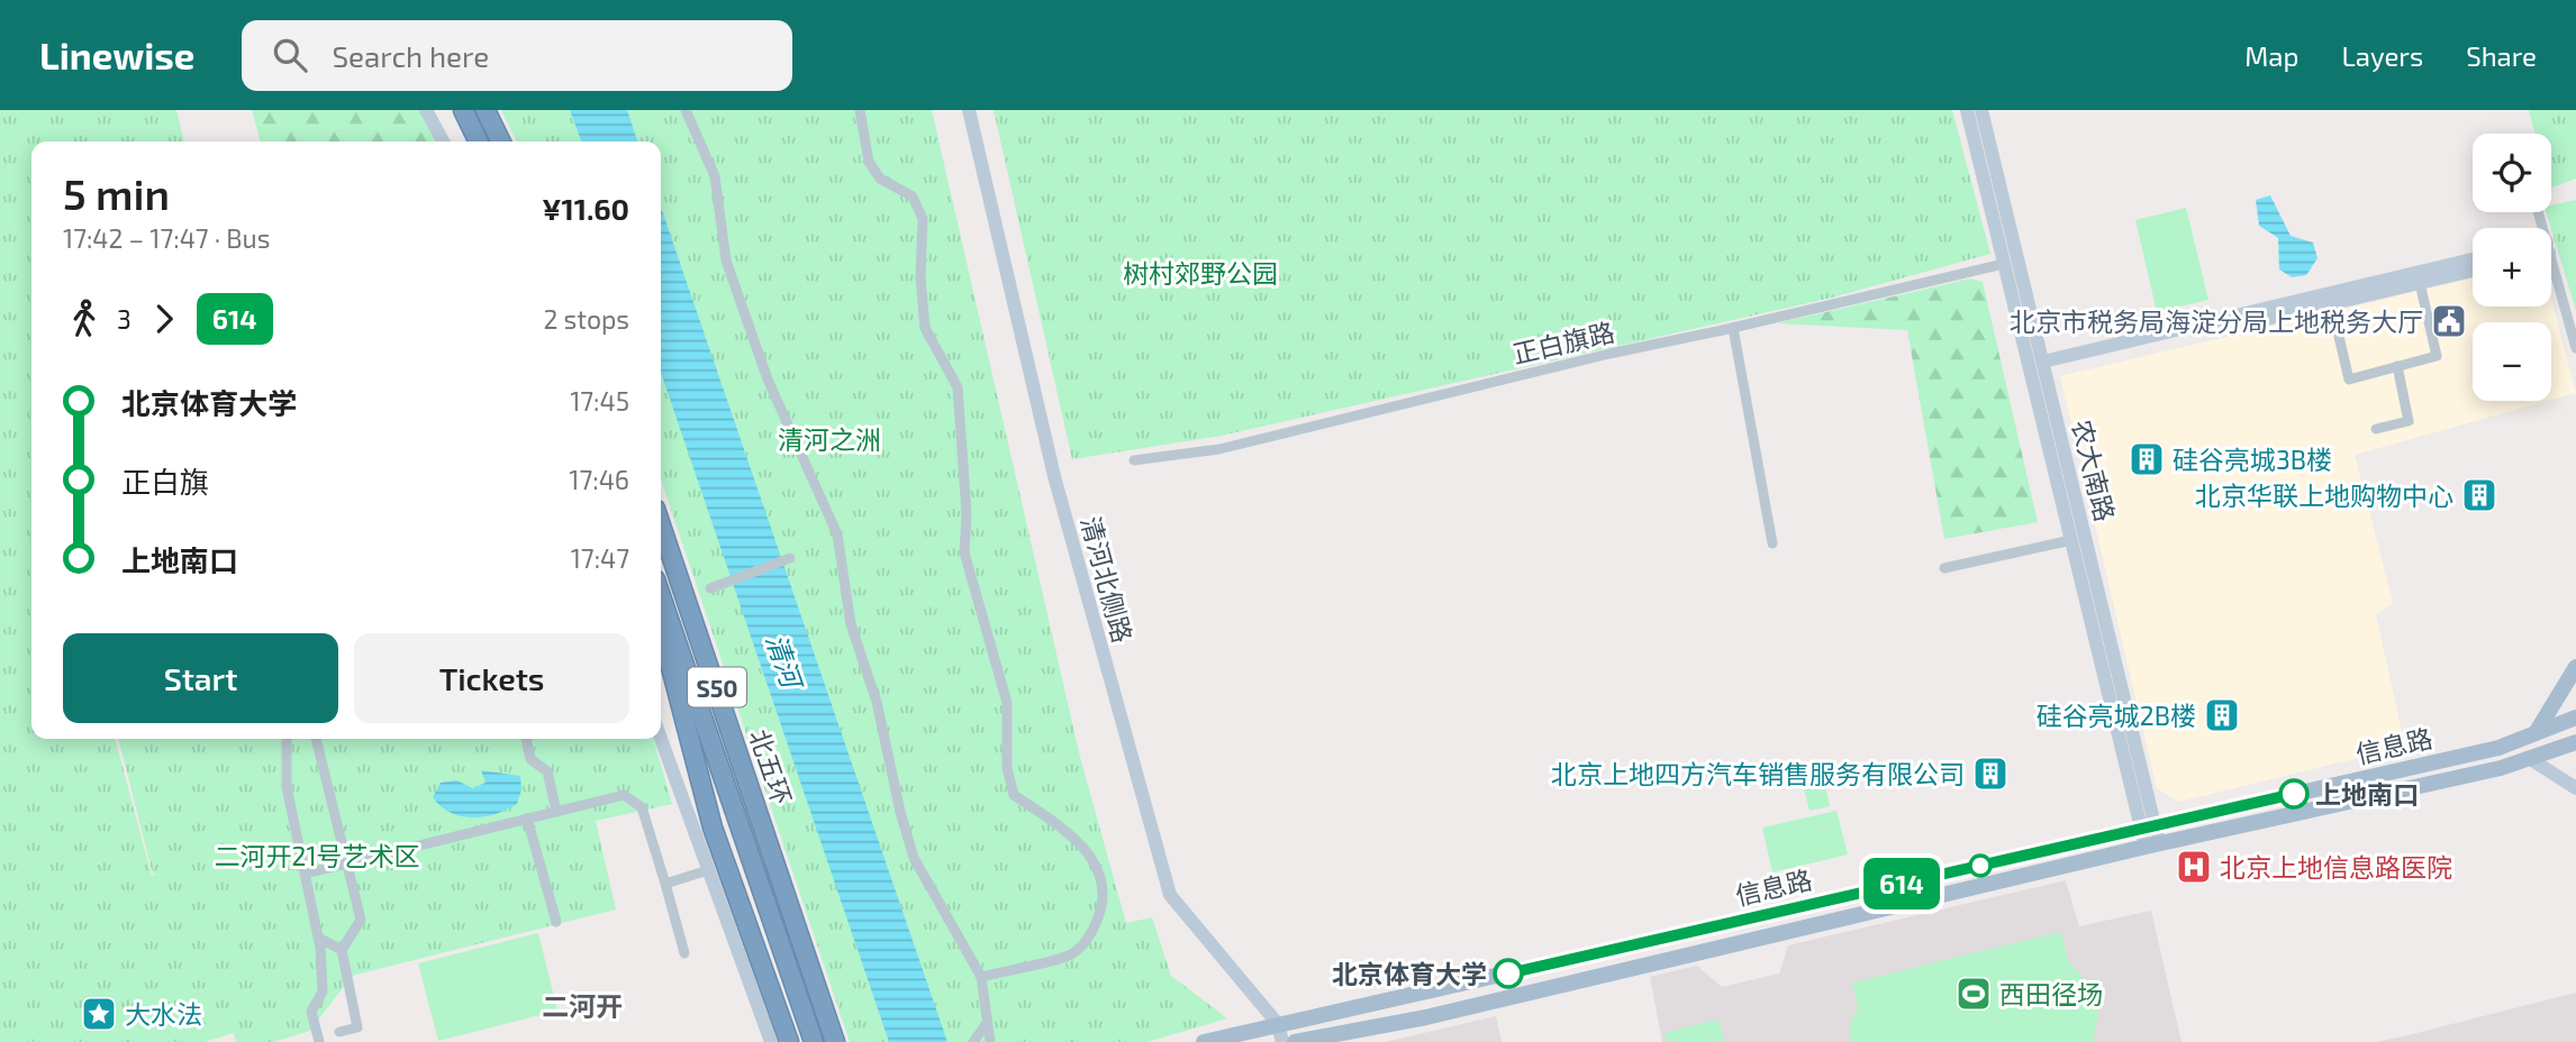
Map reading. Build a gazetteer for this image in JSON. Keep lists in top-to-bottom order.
{
  "streets": {
    "highway": ["S50", "北五环"],
    "main road": ["信息路"],
    "street": ["正白旗路", "农大南路", "清河北侧路"]
  },
  "crossings": [
    ["正白旗路", "农大南路"],
    ["农大南路", "信息路"],
    ["清河北侧路", "信息路"]
  ],
  "districts": ["二河开"],
  "water": ["清河"],
  "parks": ["树村郊野公园", "清河之洲", "二河开21号艺术区"],
  "places": {
    "public building": ["北京市税务局海淀分局上地税务大厅"],
    "building": [
      "硅谷亮城3B楼",
      "北京华联上地购物中心",
      "硅谷亮城2B楼",
      "北京上地四方汽车销售服务有限公司"
    ],
    "other": ["上地南口", "北京体育大学"],
    "hospital": ["北京上地信息路医院"],
    "sports": ["西田径场"],
    "place": ["大水法"]
  },
  "lines": ["bus line 614"],
  "page": {
    "header": "Linewise",
    "search": "Search here",
    "nav": ["Map", "Layers", "Share"],
    "on_map": "614",
    "map_buttons": ["+", "−"],
    "heading": ["5 min", "17:42 – 17:47 · Bus", "¥11.60"],
    "legs": ["3", "614", "2 stops"],
    "list": [
      {
        "name": "北京体育大学",
        "value": "17:45"
      },
      {
        "name": "正白旗",
        "value": "17:46"
      },
      {
        "name": "上地南口",
        "value": "17:47"
      }
    ],
    "buttons": ["Start", "Tickets"]
  }
}
